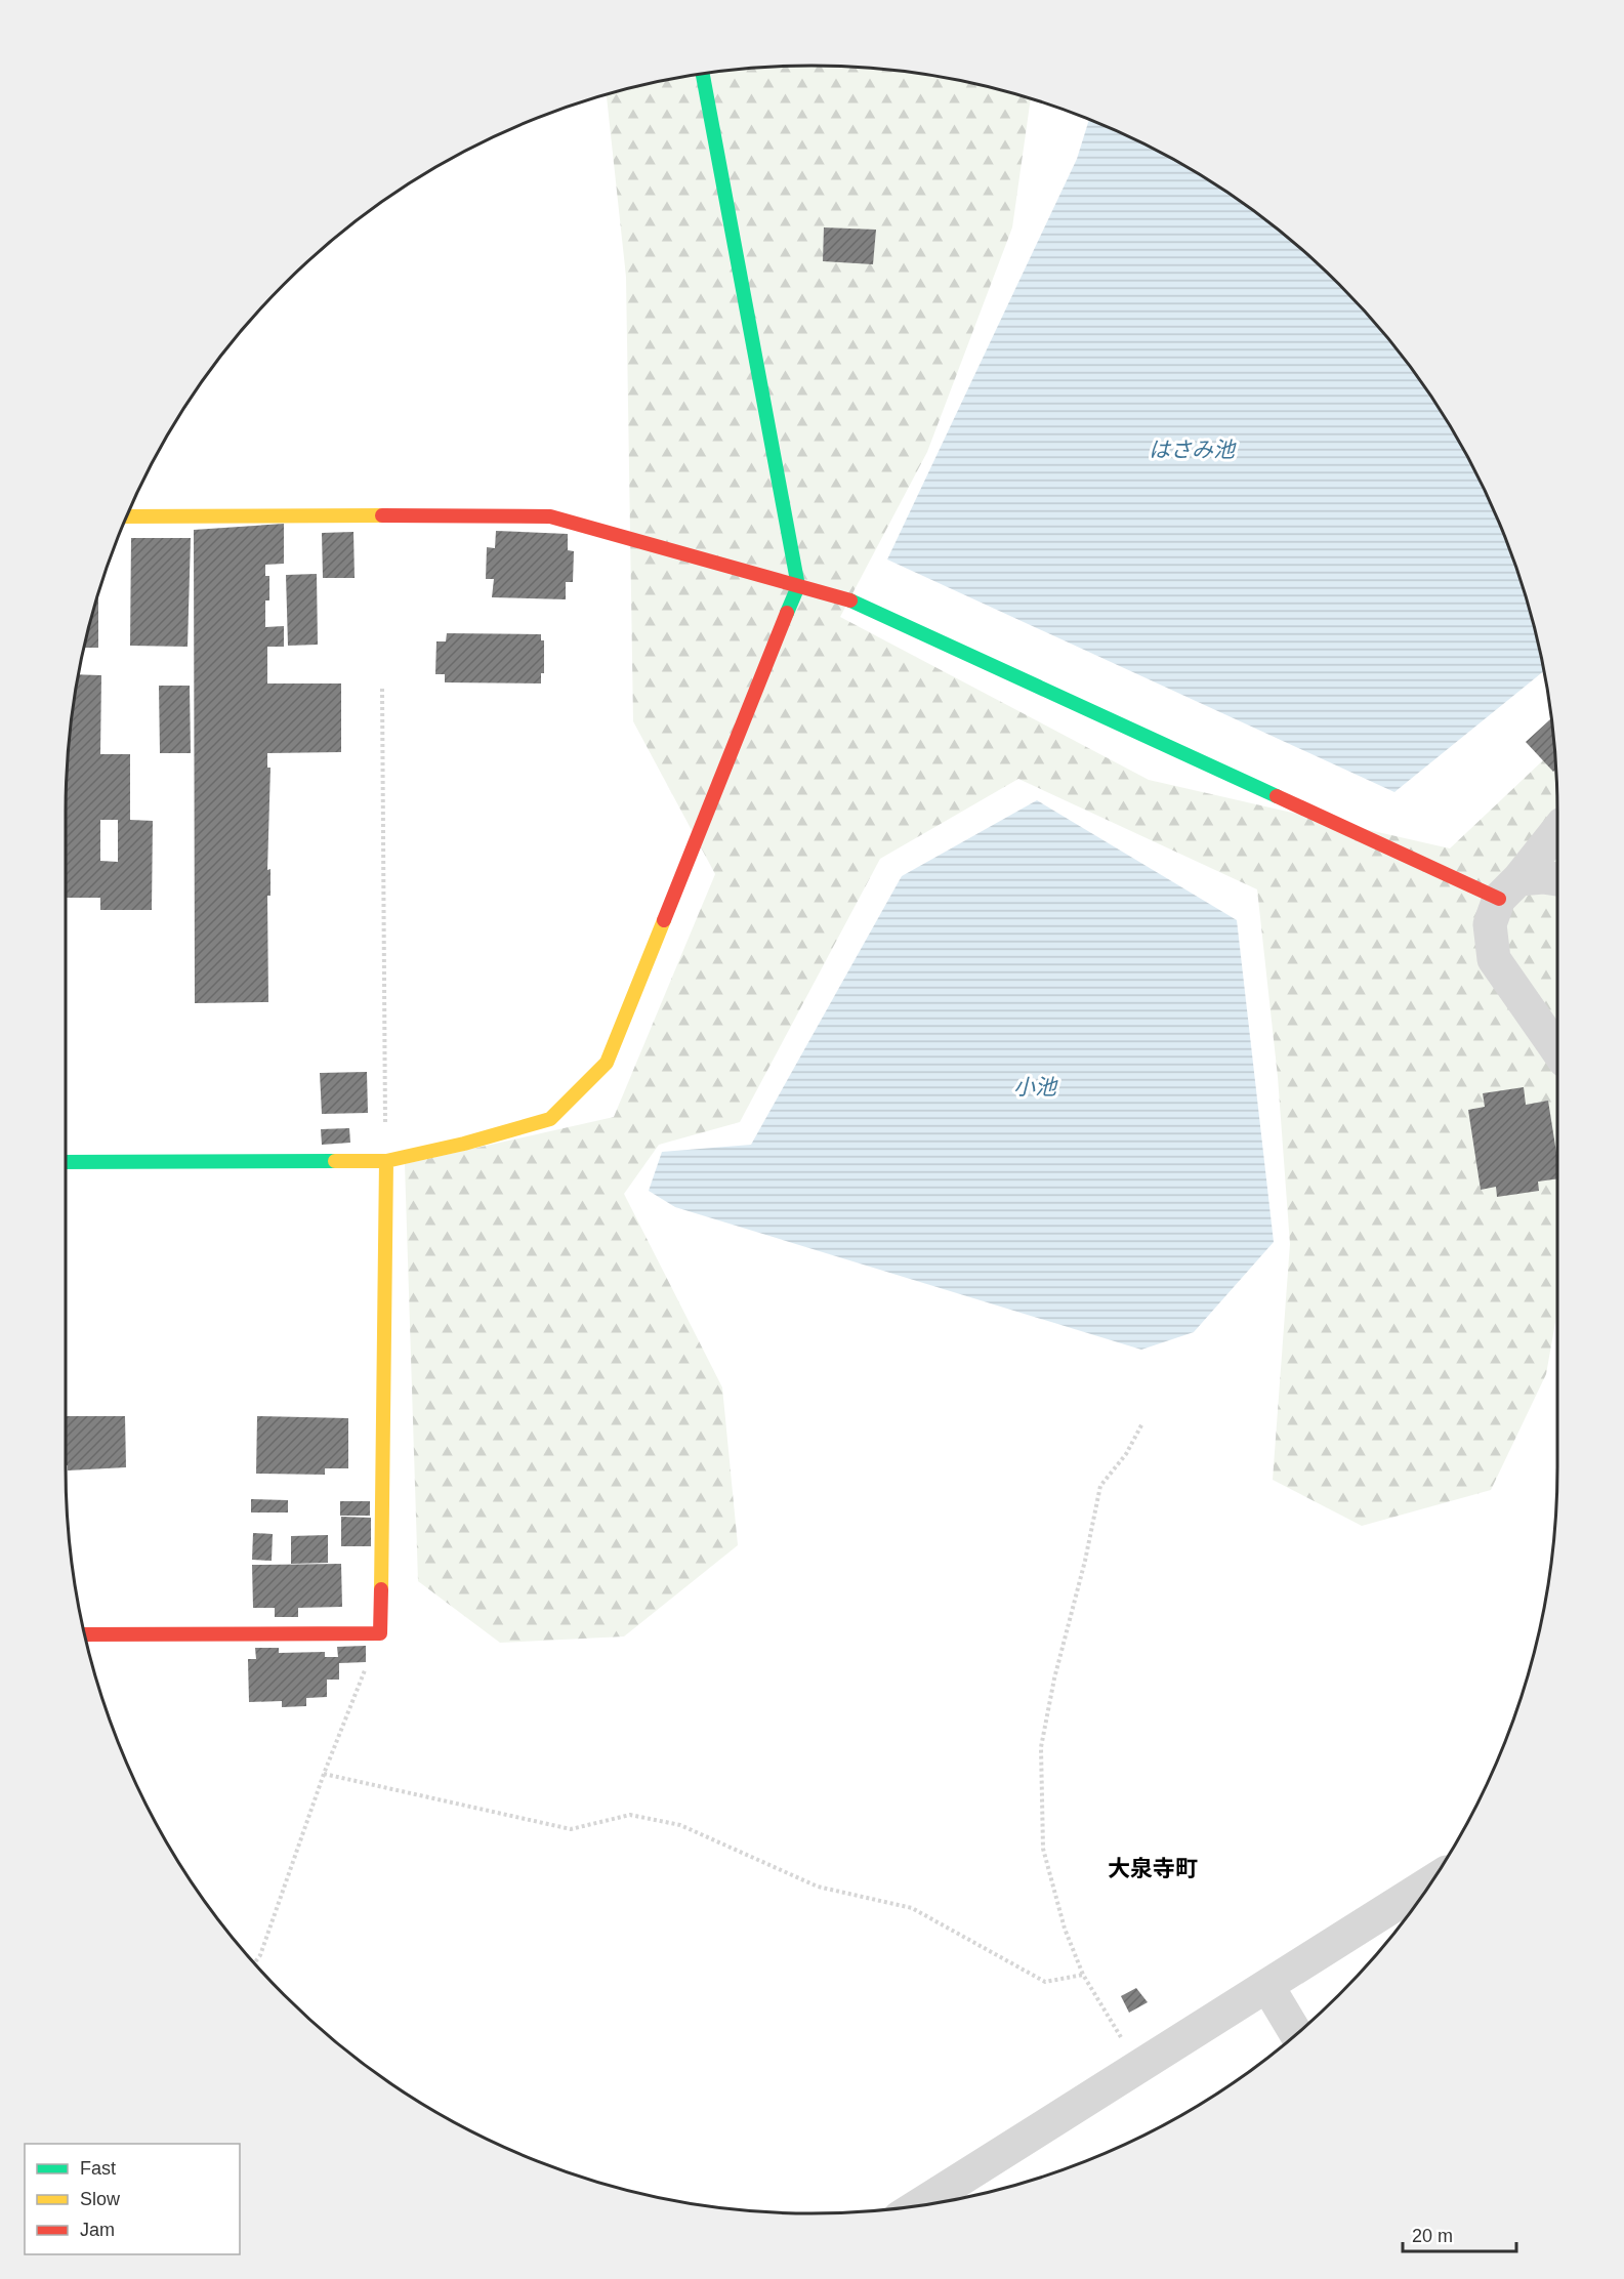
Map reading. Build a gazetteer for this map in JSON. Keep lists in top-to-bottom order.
{
  "districts": ["大泉寺町"],
  "water": ["はさみ池", "小池"],
  "legend": ["Fast", "Slow", "Jam"],
  "scale_bar": "20 m"
}
